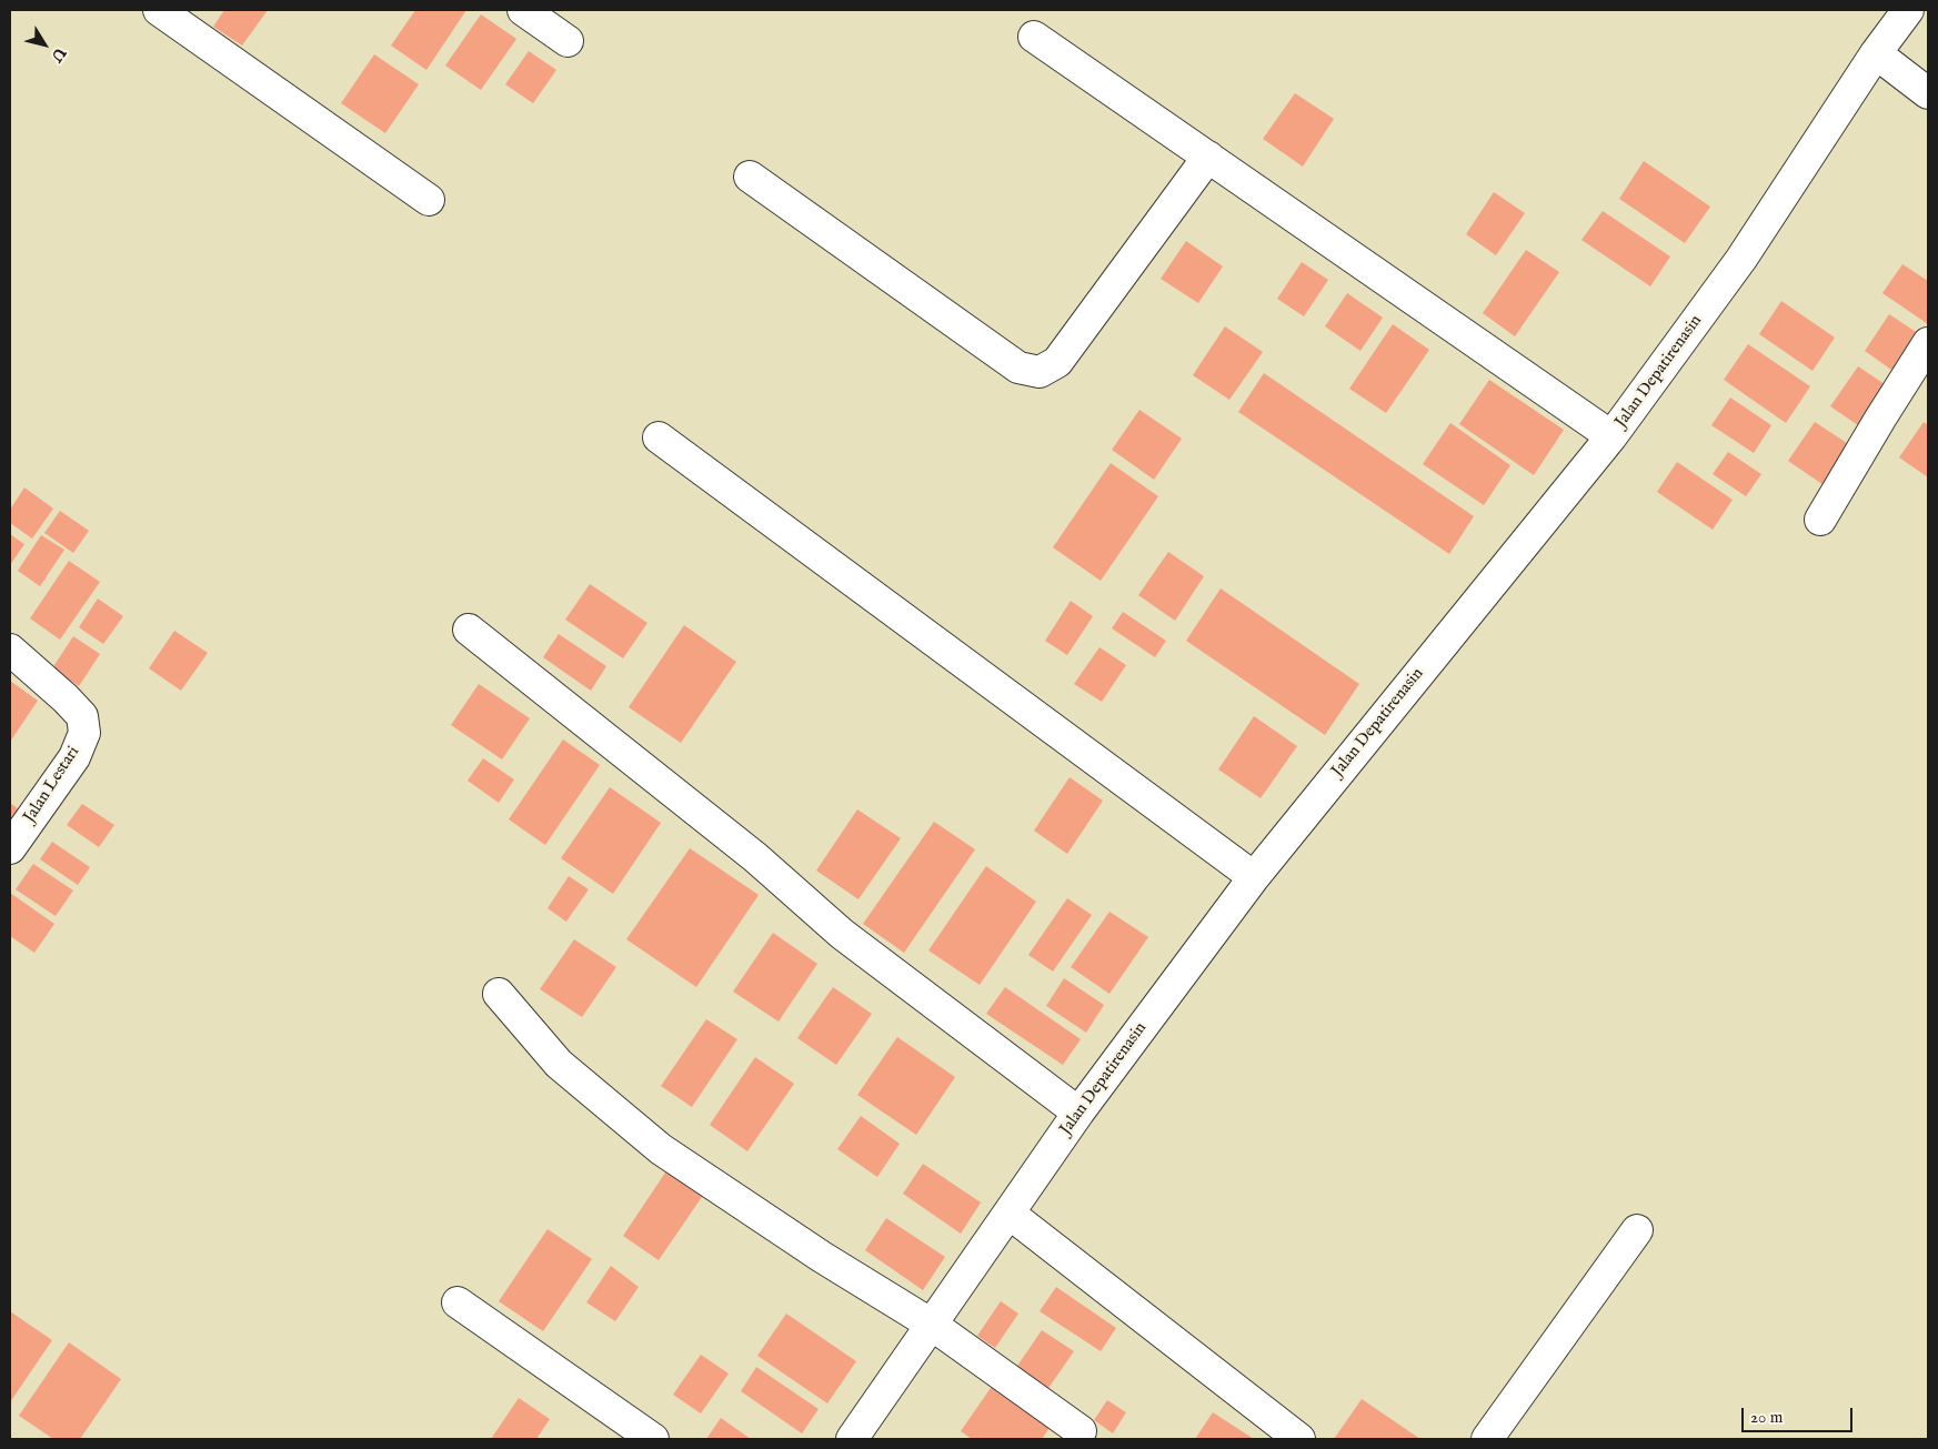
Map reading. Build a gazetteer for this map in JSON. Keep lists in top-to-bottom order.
{
  "streets": {
    "street": ["Jalan Depatirenasin", "Jalan Lestari"]
  },
  "scale_bar": "20 m",
  "north": "bottom right"
}
